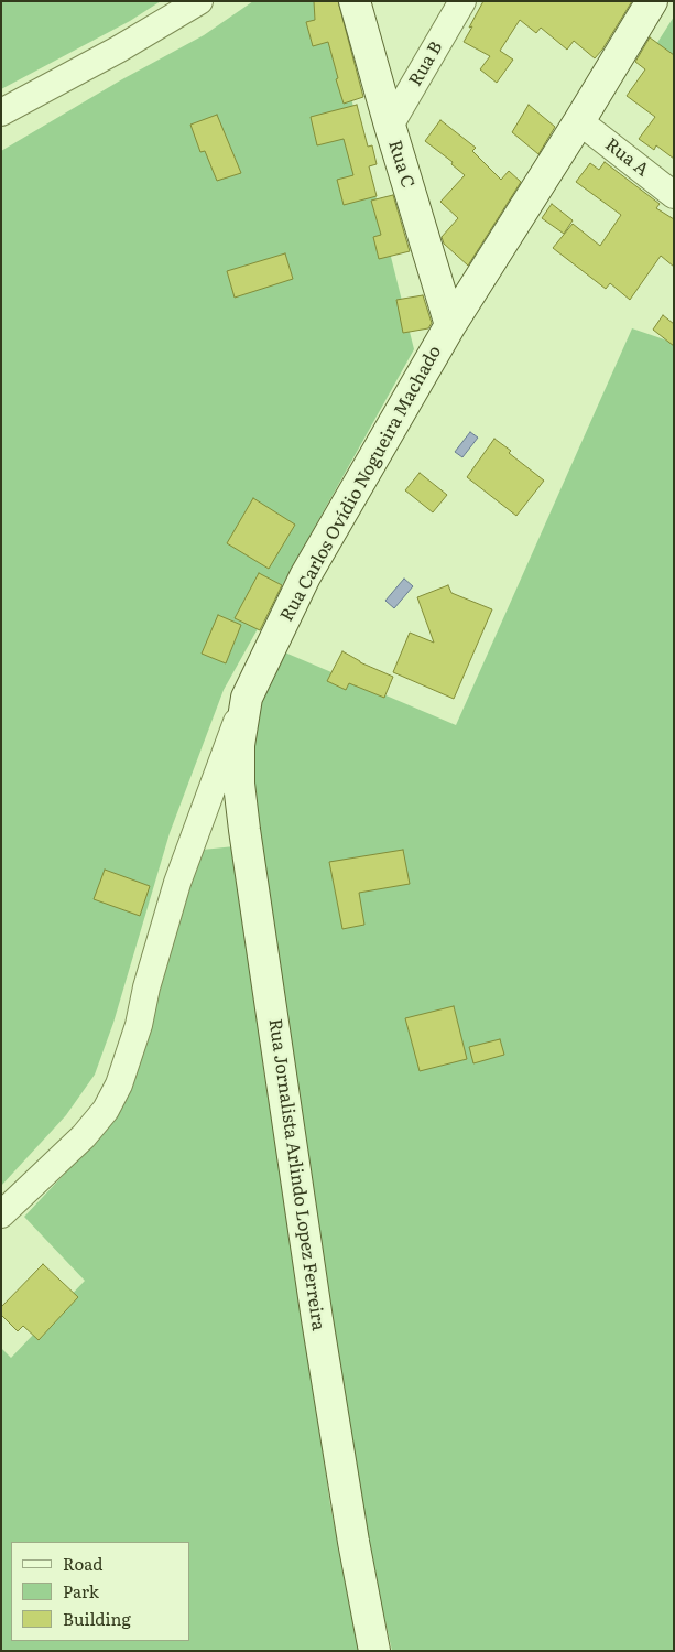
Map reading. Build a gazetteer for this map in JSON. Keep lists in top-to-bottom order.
{
  "streets": {
    "street": [
      "Rua B",
      "Rua A",
      "Rua C",
      "Rua Carlos Ovídio Nogueira Machado",
      "Rua Jornalista Arlindo Lopez Ferreira"
    ]
  },
  "crossings": [
    ["Rua B", "Rua C"],
    ["Rua A", "Rua Carlos Ovídio Nogueira Machado"],
    ["Rua C", "Rua Carlos Ovídio Nogueira Machado"],
    ["Rua Carlos Ovídio Nogueira Machado", "Rua Jornalista Arlindo Lopez Ferreira"]
  ],
  "legend": ["Road", "Park", "Building"]
}
